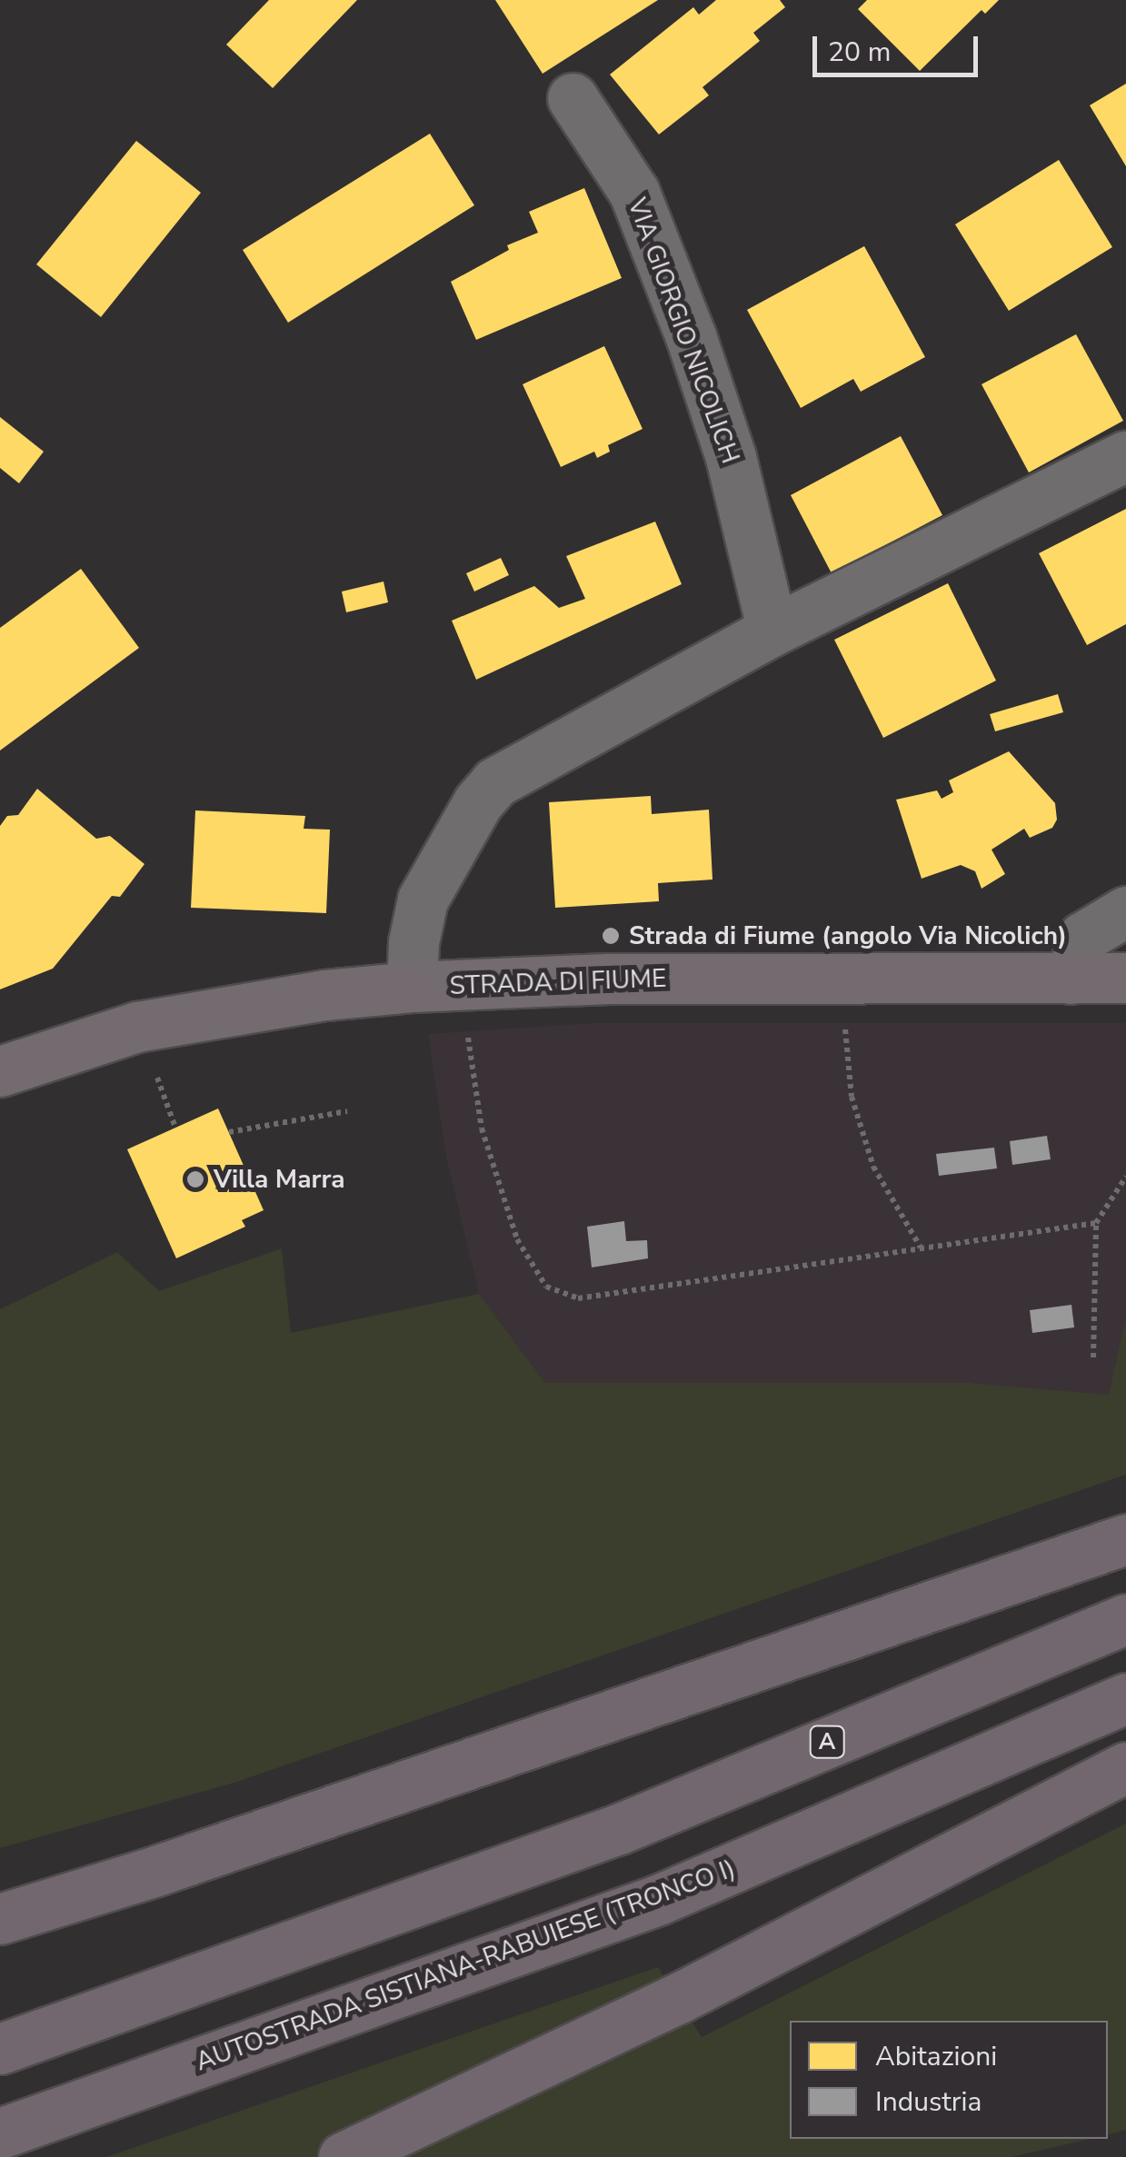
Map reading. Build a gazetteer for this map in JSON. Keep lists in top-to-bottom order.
{
  "streets": {
    "highway": ["A", "AUTOSTRADA SISTIANA-RABUIESE (TRONCO I)"],
    "main road": ["STRADA DI FIUME"],
    "street": ["VIA GIORGIO NICOLICH"]
  },
  "places": ["Strada di Fiume (angolo Via Nicolich)", "Villa Marra"],
  "legend": ["Abitazioni", "Industria"],
  "scale_bar": "20 m"
}
